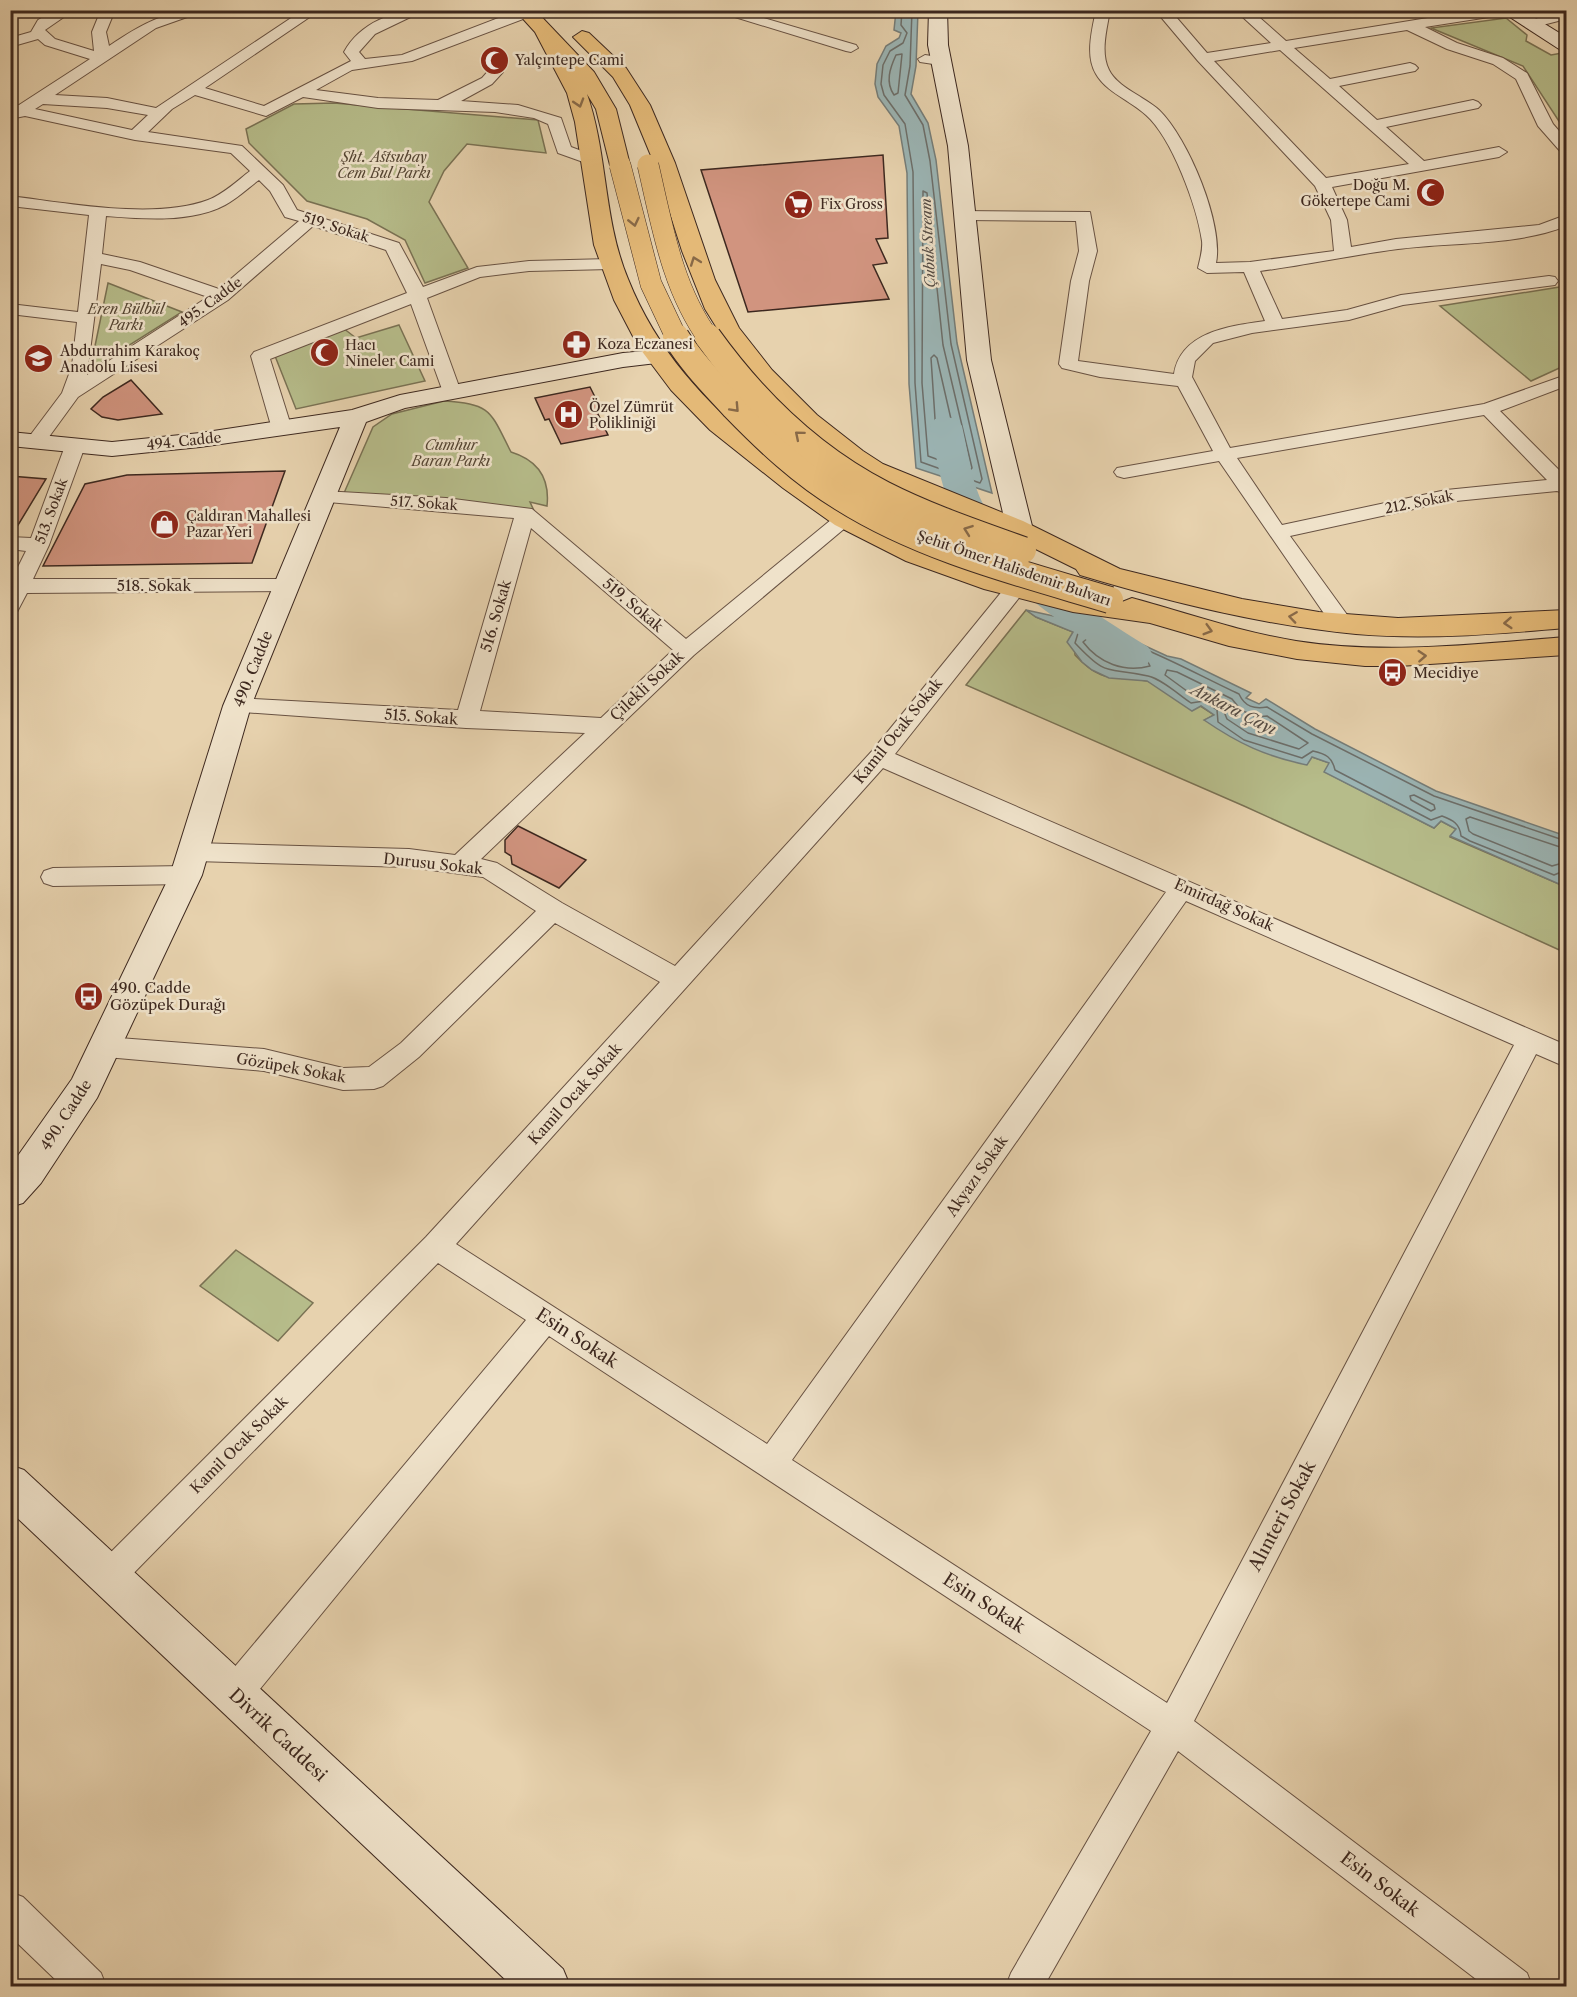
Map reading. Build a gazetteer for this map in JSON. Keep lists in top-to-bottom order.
{
  "streets": {
    "highway": ["Şehit Ömer Halisdemir Bulvarı"],
    "street": [
      "519. Sokak",
      "495. Cadde",
      "494. Cadde",
      "212. Sokak",
      "517. Sokak",
      "513. Sokak",
      "518. Sokak",
      "516. Sokak",
      "490. Cadde",
      "Çilekli Sokak",
      "515. Sokak",
      "Kamil Ocak Sokak",
      "Durusu Sokak",
      "Emirdağ Sokak",
      "Gözüpek Sokak",
      "Akyazı Sokak",
      "Esin Sokak",
      "Alınteri Sokak",
      "Divrik Caddesi"
    ]
  },
  "crossings": [
    ["519. Sokak", "495. Cadde"],
    ["519. Sokak", "517. Sokak"],
    ["519. Sokak", "516. Sokak"],
    ["519. Sokak", "Çilekli Sokak"],
    ["494. Cadde", "513. Sokak"],
    ["494. Cadde", "490. Cadde"],
    ["517. Sokak", "516. Sokak"],
    ["517. Sokak", "490. Cadde"],
    ["513. Sokak", "518. Sokak"],
    ["Şehit Ömer Halisdemir Bulvarı", "Çilekli Sokak"],
    ["Şehit Ömer Halisdemir Bulvarı", "Kamil Ocak Sokak"],
    ["518. Sokak", "490. Cadde"],
    ["516. Sokak", "515. Sokak"],
    ["490. Cadde", "515. Sokak"],
    ["490. Cadde", "Durusu Sokak"],
    ["490. Cadde", "Gözüpek Sokak"],
    ["Çilekli Sokak", "515. Sokak"],
    ["Çilekli Sokak", "Durusu Sokak"],
    ["Kamil Ocak Sokak", "Durusu Sokak"],
    ["Kamil Ocak Sokak", "Emirdağ Sokak"],
    ["Kamil Ocak Sokak", "Esin Sokak"],
    ["Kamil Ocak Sokak", "Divrik Caddesi"],
    ["Durusu Sokak", "Gözüpek Sokak"],
    ["Emirdağ Sokak", "Akyazı Sokak"],
    ["Emirdağ Sokak", "Alınteri Sokak"],
    ["Akyazı Sokak", "Esin Sokak"],
    ["Esin Sokak", "Alınteri Sokak"]
  ],
  "water": ["Çubuk Stream", "Ankara Çayı"],
  "parks": ["Şht. Astsubay Cem Bul Parkı", "Eren Bülbül Parkı", "Cumhur Baran Parkı"],
  "places": {
    "mosque": ["Yalçıntepe Cami", "Doğu M. Gökertepe Cami", "Hacı Nineler Cami"],
    "supermarket": ["Fix Gross"],
    "pharmacy": ["Koza Eczanesi"],
    "school or university": ["Abdurrahim Karakoç Anadolu Lisesi"],
    "hospital": ["Özel Zümrüt Polikliniği"],
    "shop": ["Çaldıran Mahallesi Pazar Yeri"],
    "bus stop": ["Mecidiye", "490. Cadde Gözüpek Durağı"]
  }
}
